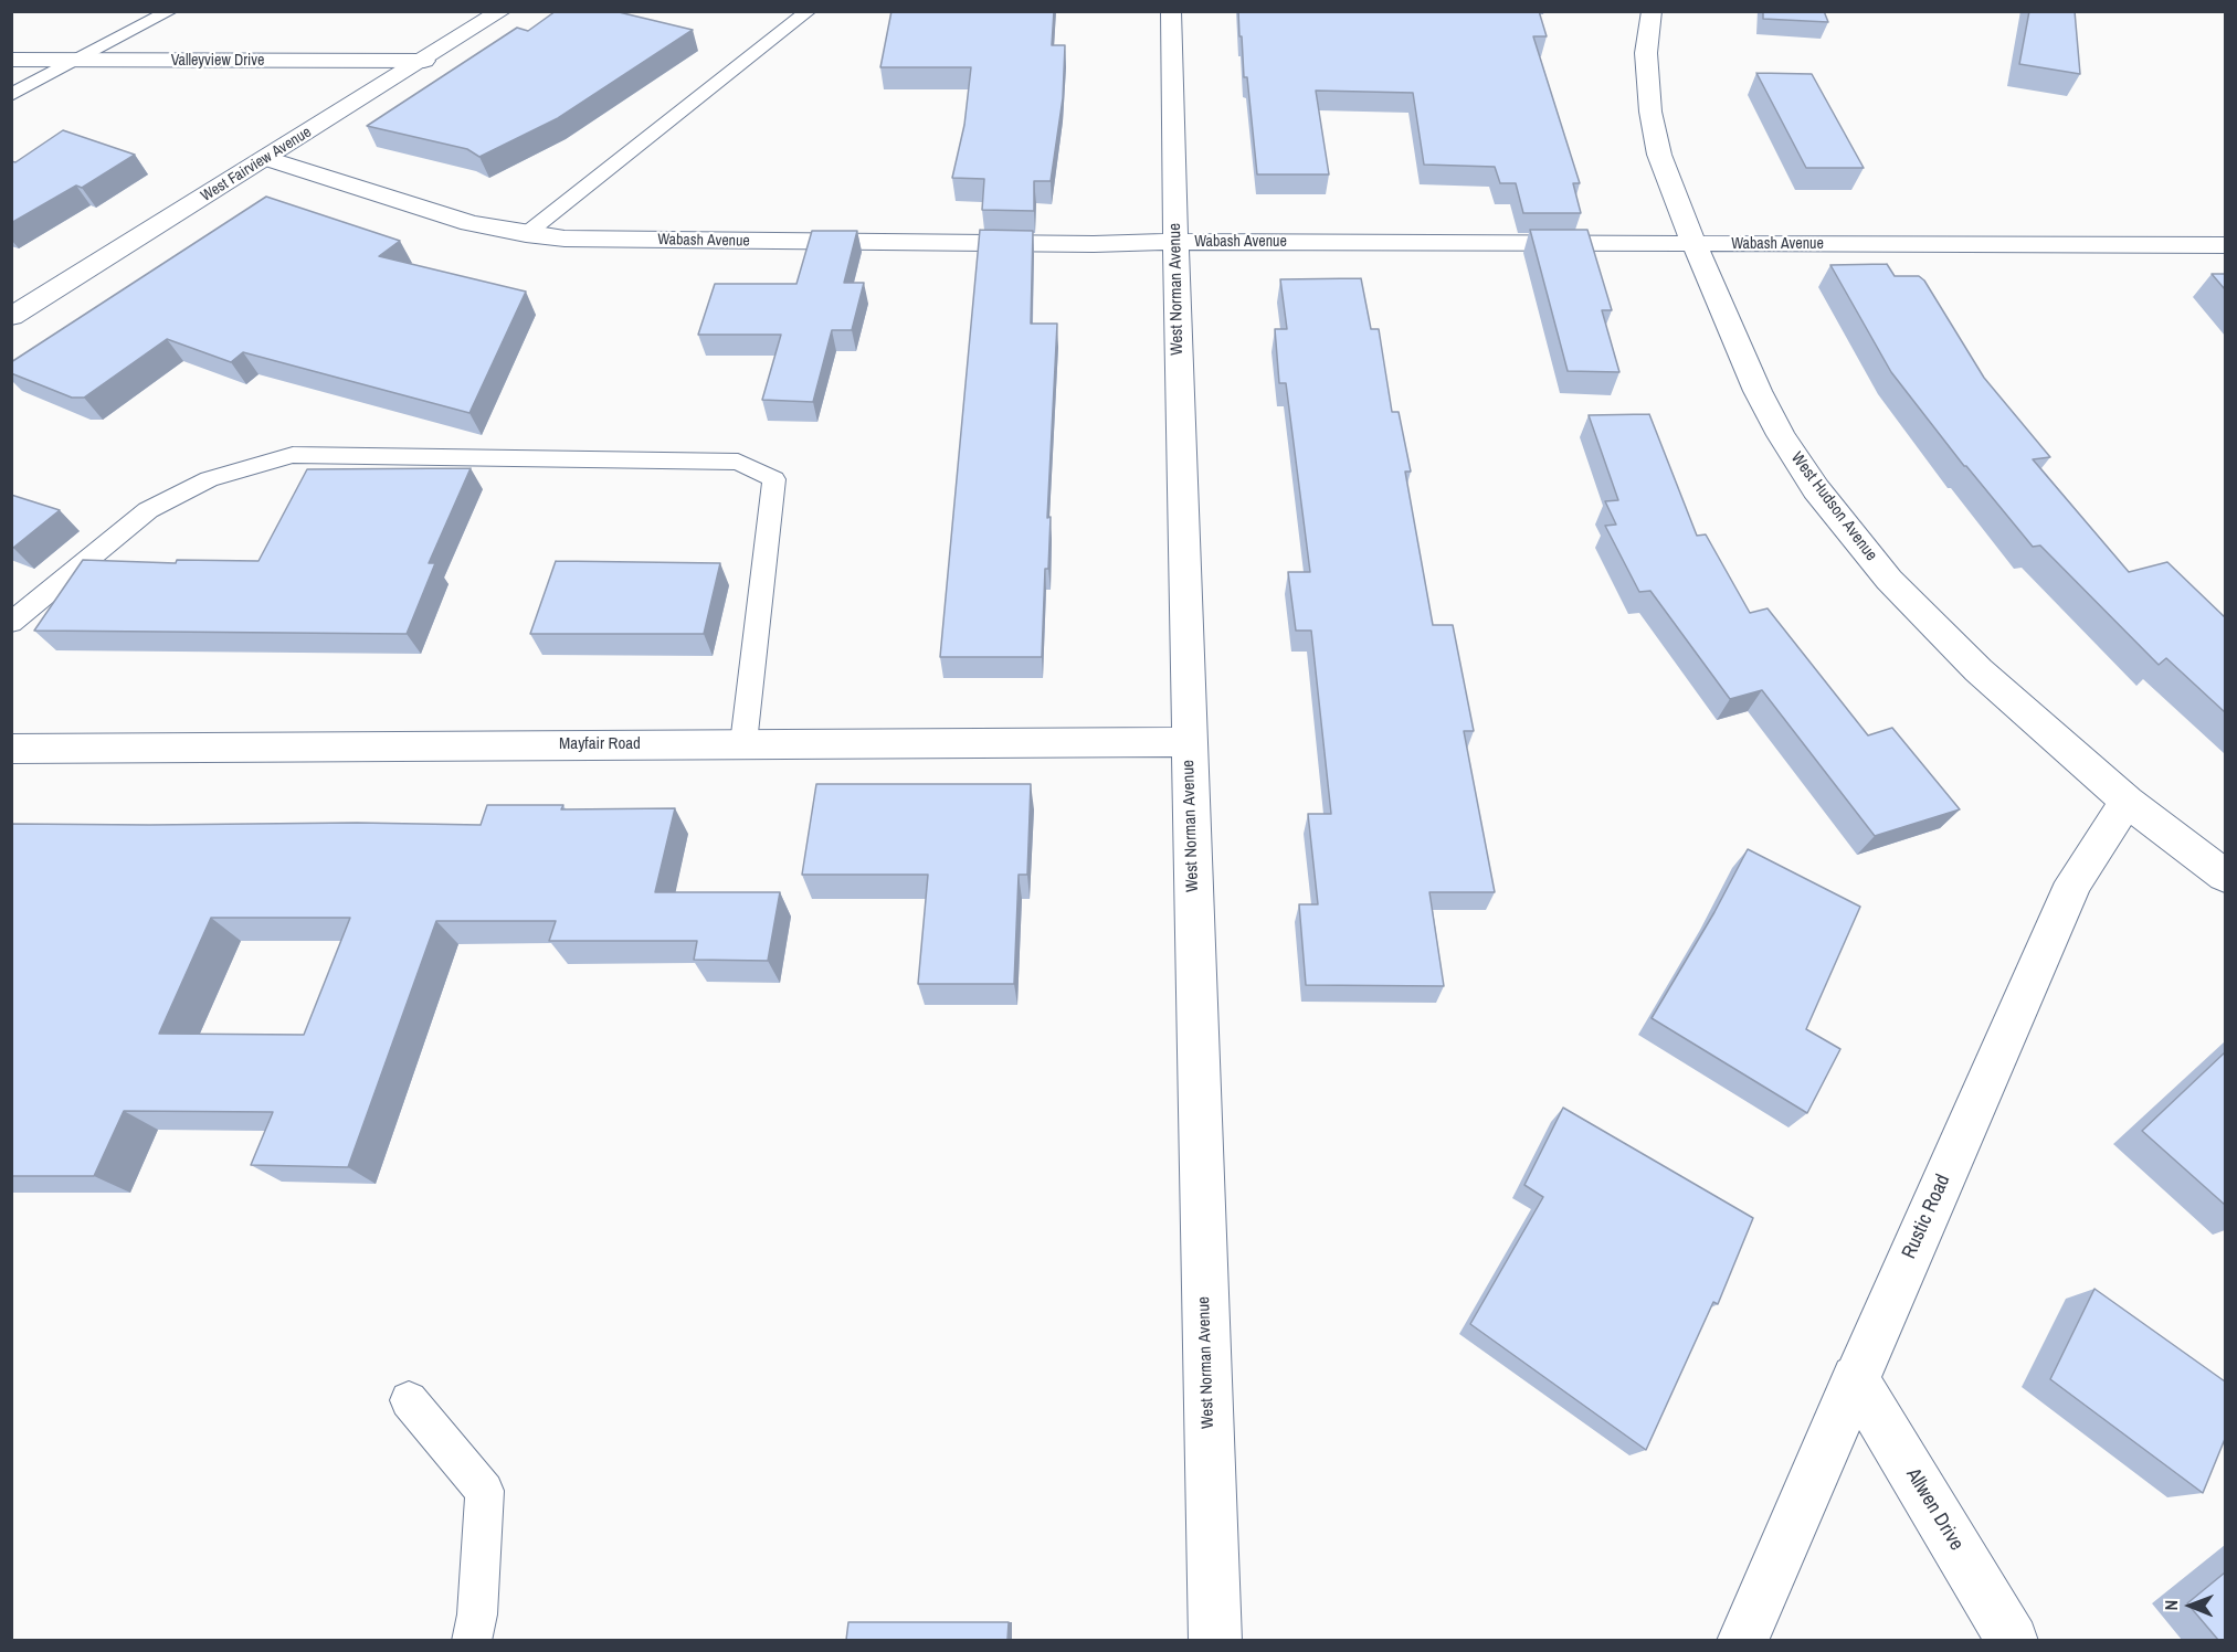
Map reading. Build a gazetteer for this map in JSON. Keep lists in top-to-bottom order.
{
  "streets": {
    "street": [
      "Valleyview Drive",
      "West Fairview Avenue",
      "Wabash Avenue",
      "West Norman Avenue",
      "West Hudson Avenue",
      "Mayfair Road",
      "Rustic Road",
      "Allwen Drive"
    ]
  },
  "crossings": [
    ["Valleyview Drive", "West Fairview Avenue"],
    ["West Fairview Avenue", "Wabash Avenue"],
    ["Wabash Avenue", "West Norman Avenue"],
    ["Wabash Avenue", "West Hudson Avenue"],
    ["West Norman Avenue", "Mayfair Road"],
    ["West Hudson Avenue", "Rustic Road"],
    ["Rustic Road", "Allwen Drive"]
  ],
  "north": "left"
}
